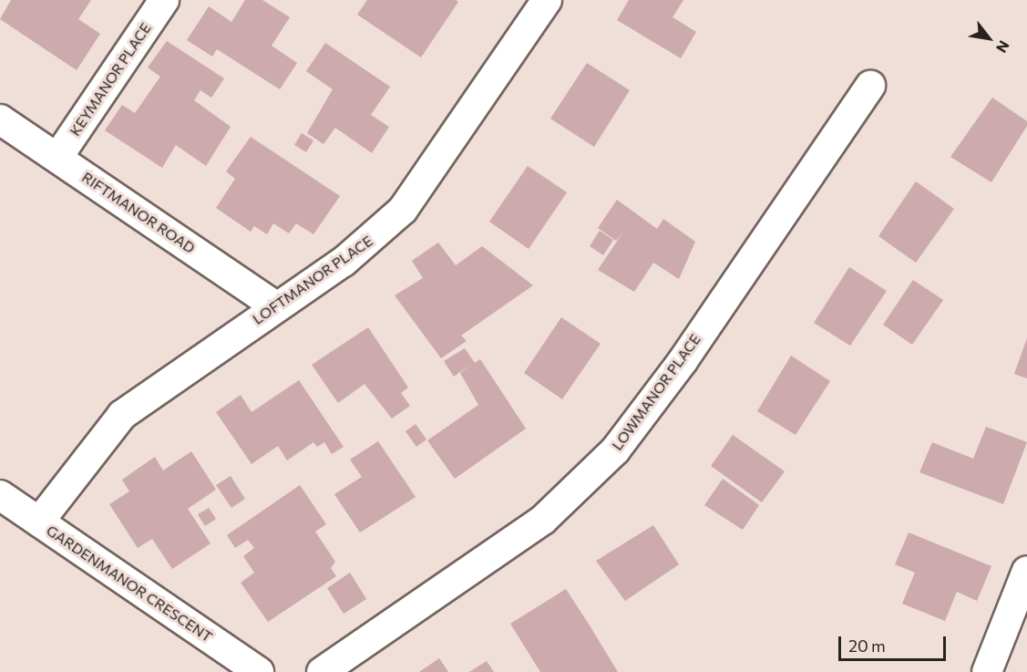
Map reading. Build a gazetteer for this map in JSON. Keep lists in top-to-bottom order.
{
  "streets": {
    "street": [
      "KEYMANOR PLACE",
      "RIFTMANOR ROAD",
      "LOFTMANOR PLACE",
      "LOWMANOR PLACE",
      "GARDENMANOR CRESCENT"
    ]
  },
  "crossings": [
    ["KEYMANOR PLACE", "RIFTMANOR ROAD"],
    ["RIFTMANOR ROAD", "LOFTMANOR PLACE"],
    ["LOFTMANOR PLACE", "GARDENMANOR CRESCENT"]
  ],
  "scale_bar": "20 m",
  "north": "bottom right"
}
